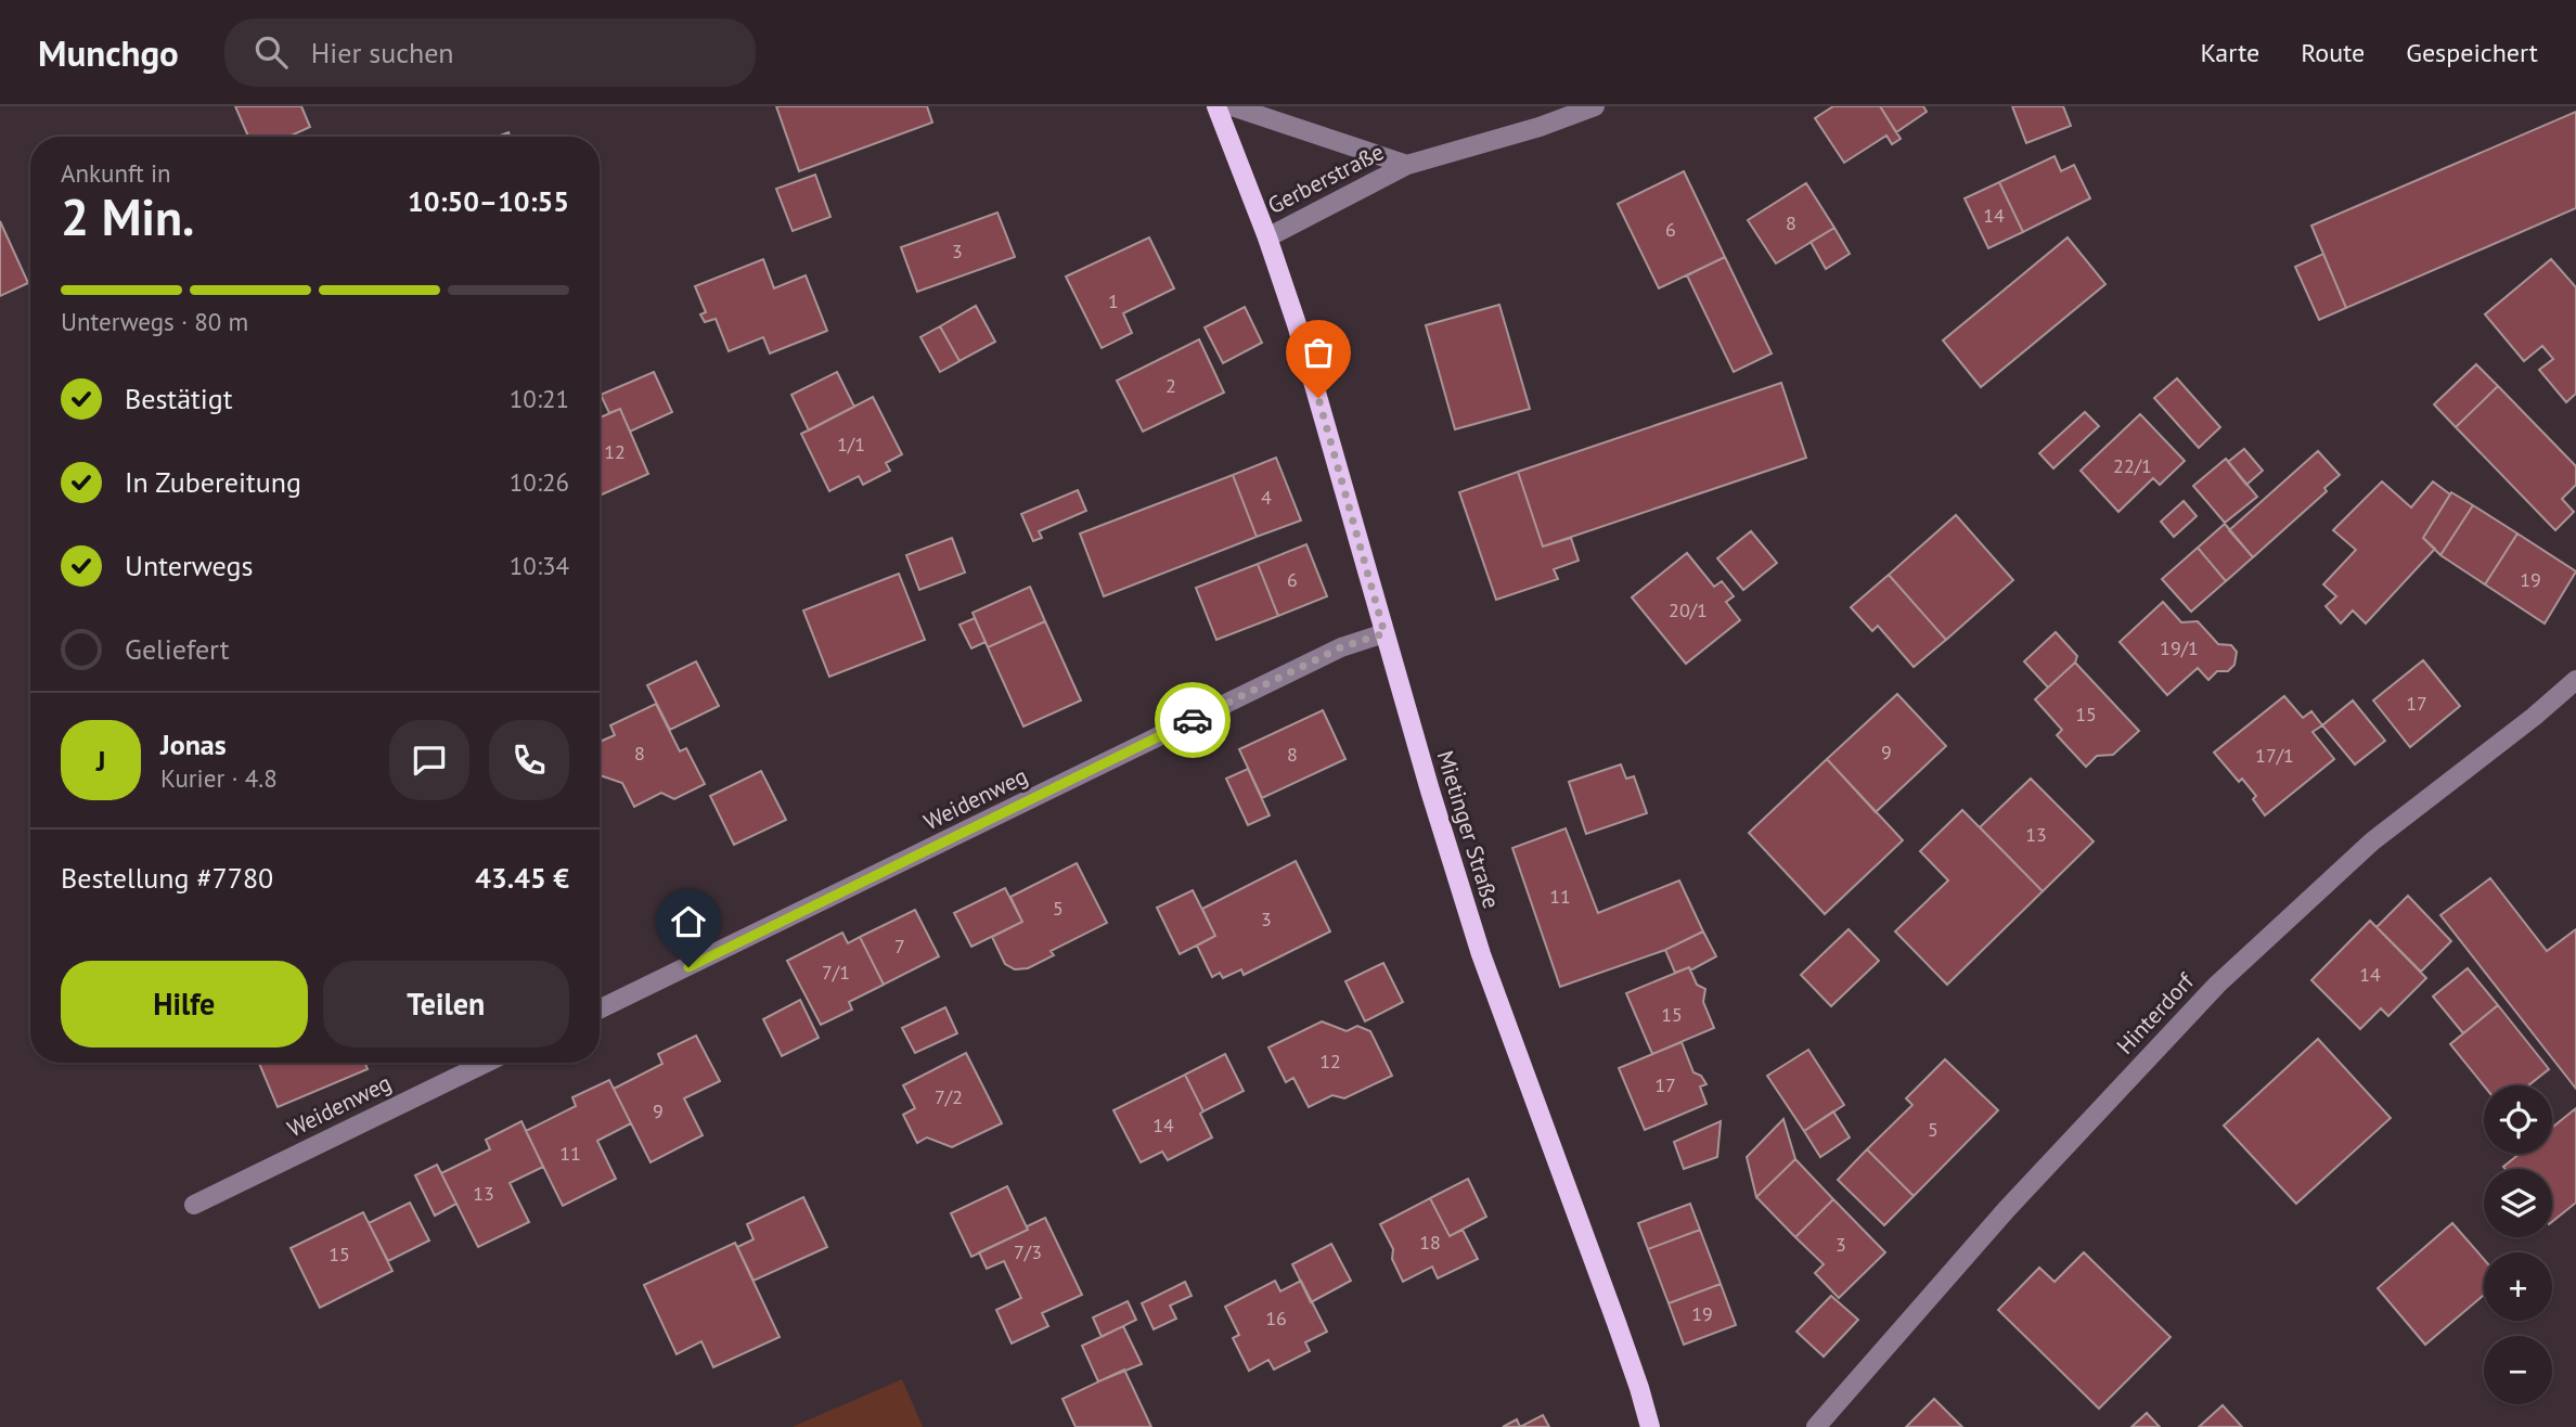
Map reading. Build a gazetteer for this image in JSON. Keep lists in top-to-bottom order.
{
  "streets": {
    "main road": ["Mietinger Straße"],
    "street": ["Gerberstraße", "Weidenweg", "Hinterdorf"]
  },
  "crossings": [
    ["Gerberstraße", "Mietinger Straße"],
    ["Weidenweg", "Mietinger Straße"]
  ],
  "house_numbers": [
    "14",
    "8",
    "6",
    "3",
    "1",
    "2",
    "1/1",
    "12",
    "22/1",
    "4",
    "6",
    "19",
    "20/1",
    "19/1",
    "17",
    "15",
    "9",
    "8",
    "8",
    "17/1",
    "13",
    "11",
    "5",
    "3",
    "7",
    "7/1",
    "14",
    "15",
    "12",
    "17",
    "7/2",
    "9",
    "14",
    "5",
    "11",
    "13",
    "18",
    "3",
    "7/3",
    "15",
    "19",
    "16"
  ],
  "page": {
    "header": "Munchgo",
    "search": "Hier suchen",
    "nav": ["Karte", "Route", "Gespeichert"],
    "heading": ["2 Min.", "Ankunft in", "10:50–10:55"],
    "panel": [
      "Jonas",
      "Kurier · 4.8",
      "Bestellung #7780",
      "43.45 €"
    ],
    "bar": "Unterwegs · 80 m",
    "list": [
      ["Bestätigt", "10:21"],
      ["In Zubereitung", "10:26"],
      ["Unterwegs", "10:34"],
      "Geliefert"
    ],
    "round": "J",
    "buttons": ["Hilfe", "Teilen"],
    "map_buttons": ["+", "−"]
  }
}
